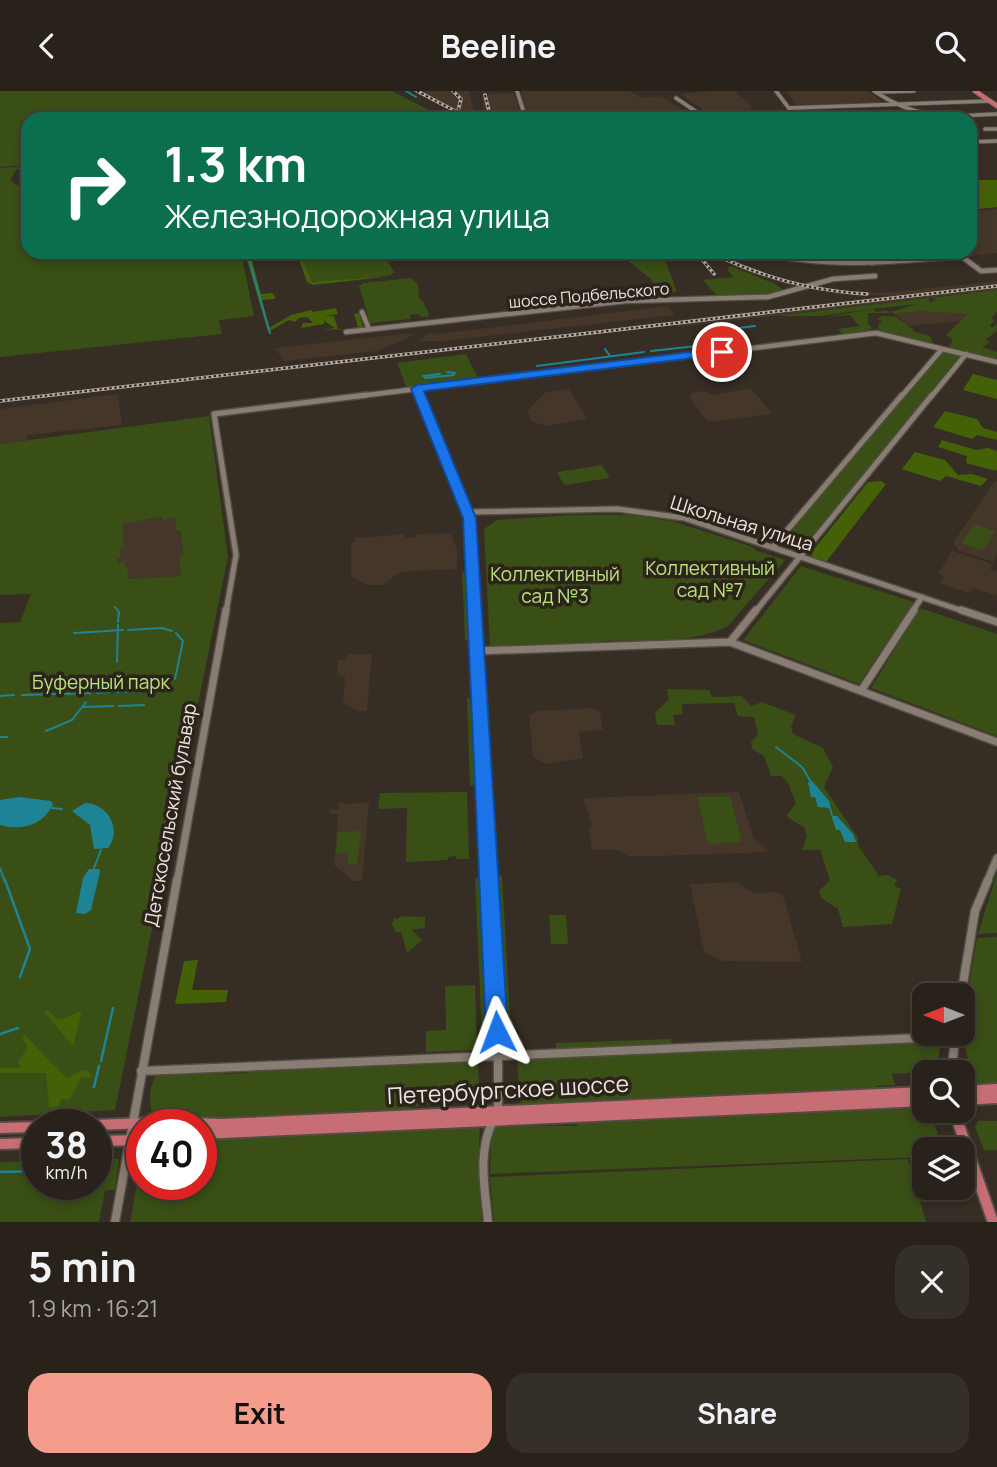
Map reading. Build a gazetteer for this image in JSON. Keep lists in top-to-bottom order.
{
  "streets": {
    "main road": ["Петербургское шоссе"],
    "street": ["шоссе Подбельского", "Школьная улица", "Детскосельский бульвар"]
  },
  "parks": ["Коллективный сад №7", "Коллективный сад №3", "Буферный парк"],
  "north": "left",
  "page": {
    "header": "Beeline",
    "turn": ["1.3 km", "Железнодорожная улица"],
    "speed": "38 km/h",
    "limit": "40",
    "heading": ["5 min", "1.9 km · 16:21"],
    "buttons": ["Exit", "Share"]
  }
}
